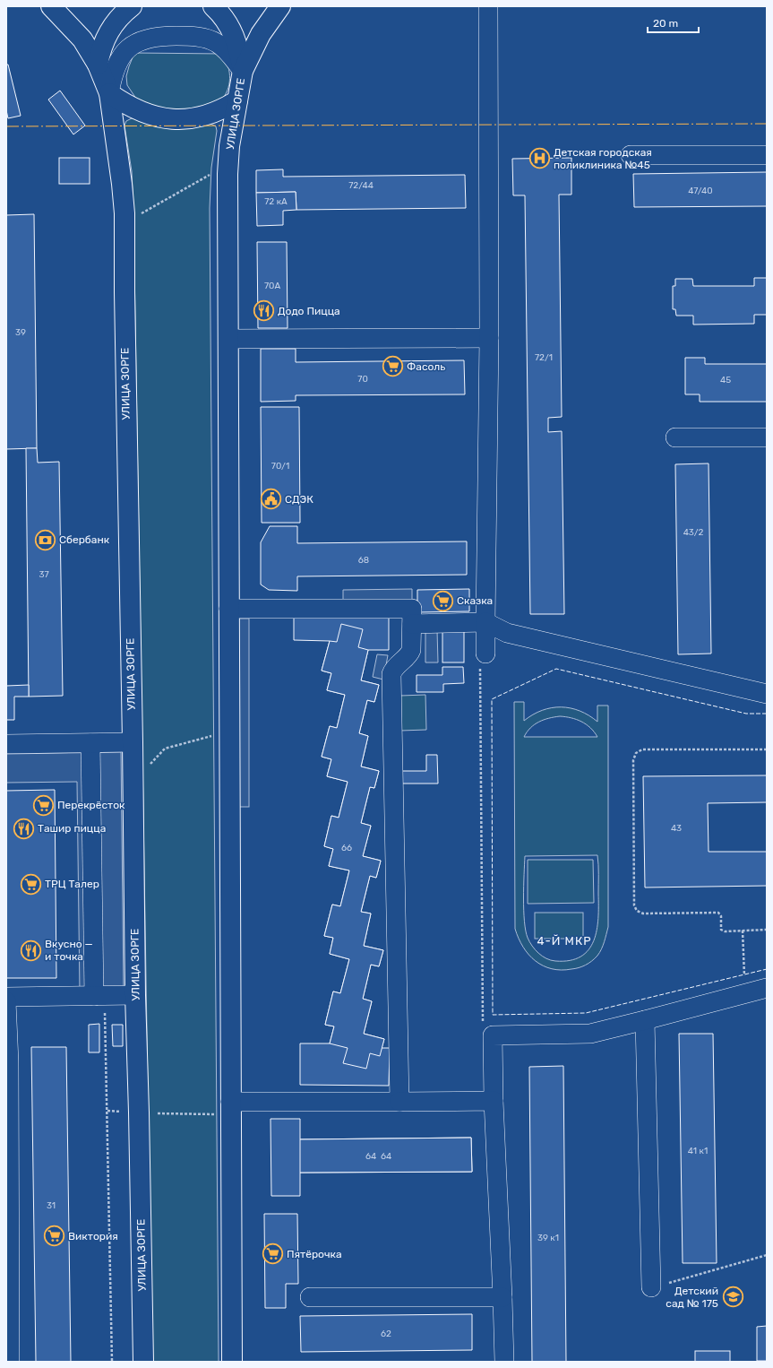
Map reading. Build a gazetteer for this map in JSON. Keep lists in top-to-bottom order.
{
  "streets": {
    "main road": ["УЛИЦА ЗОРГЕ"]
  },
  "districts": ["4-Й МКР"],
  "places": {
    "hospital": ["Детская городская поликлиника №45"],
    "restaurant": ["Додо Пицца", "Ташир пицца", "Вкусно — и точка"],
    "supermarket": [
      "Фасоль",
      "Сказка",
      "Перекрёсток",
      "ТРЦ Талер",
      "Виктория",
      "Пятёрочка"
    ],
    "public building": ["СДЭК"],
    "bank": ["Сбербанк"],
    "school or university": ["Детский сад № 175"]
  },
  "house_numbers": [
    "72/44",
    "47/40",
    "72 кА",
    "70А",
    "39",
    "72/1",
    "70",
    "45",
    "70/1",
    "43/2",
    "68",
    "37",
    "43",
    "66",
    "41 к1",
    "64",
    "64",
    "31",
    "39 к1",
    "62"
  ],
  "scale_bar": "20 m"
}
